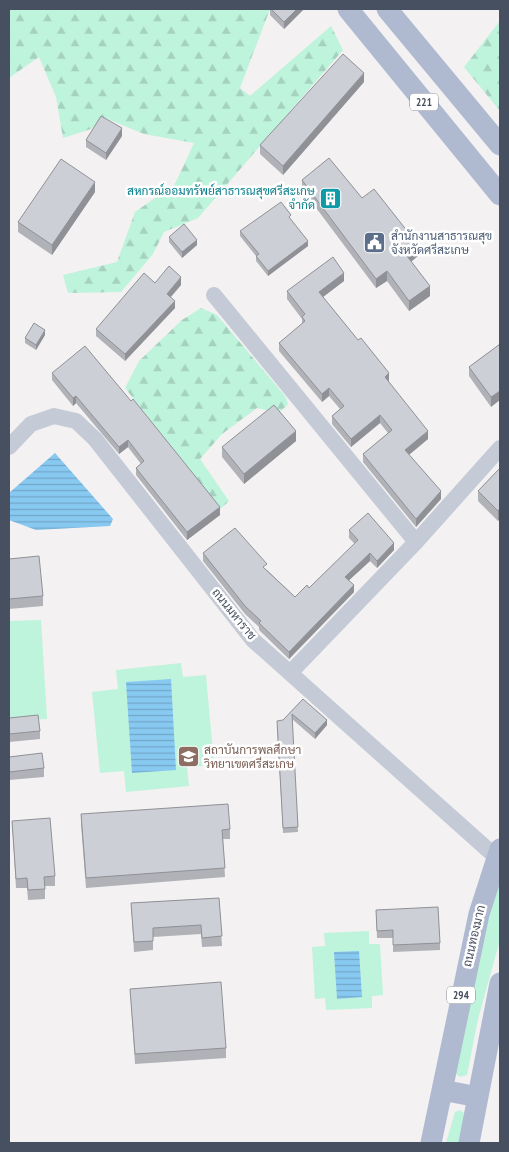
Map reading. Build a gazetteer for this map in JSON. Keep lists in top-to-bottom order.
{
  "streets": {
    "main road": ["221", "ถนนทองมาก", "294"],
    "street": ["ถนนมหาราช"]
  },
  "crossings": [
    ["ถนนมหาราช", "ถนนทองมาก"]
  ],
  "places": {
    "building": ["สหกรณ์ออมทรัพย์สาธารณสุขศรีสะเกษ จำกัด"],
    "public building": ["สำนักงานสาธารณสุข จังหวัดศรีสะเกษ"],
    "school or university": ["สถาบันการพลศึกษา วิทยาเขตศรีสะเกษ"]
  }
}
